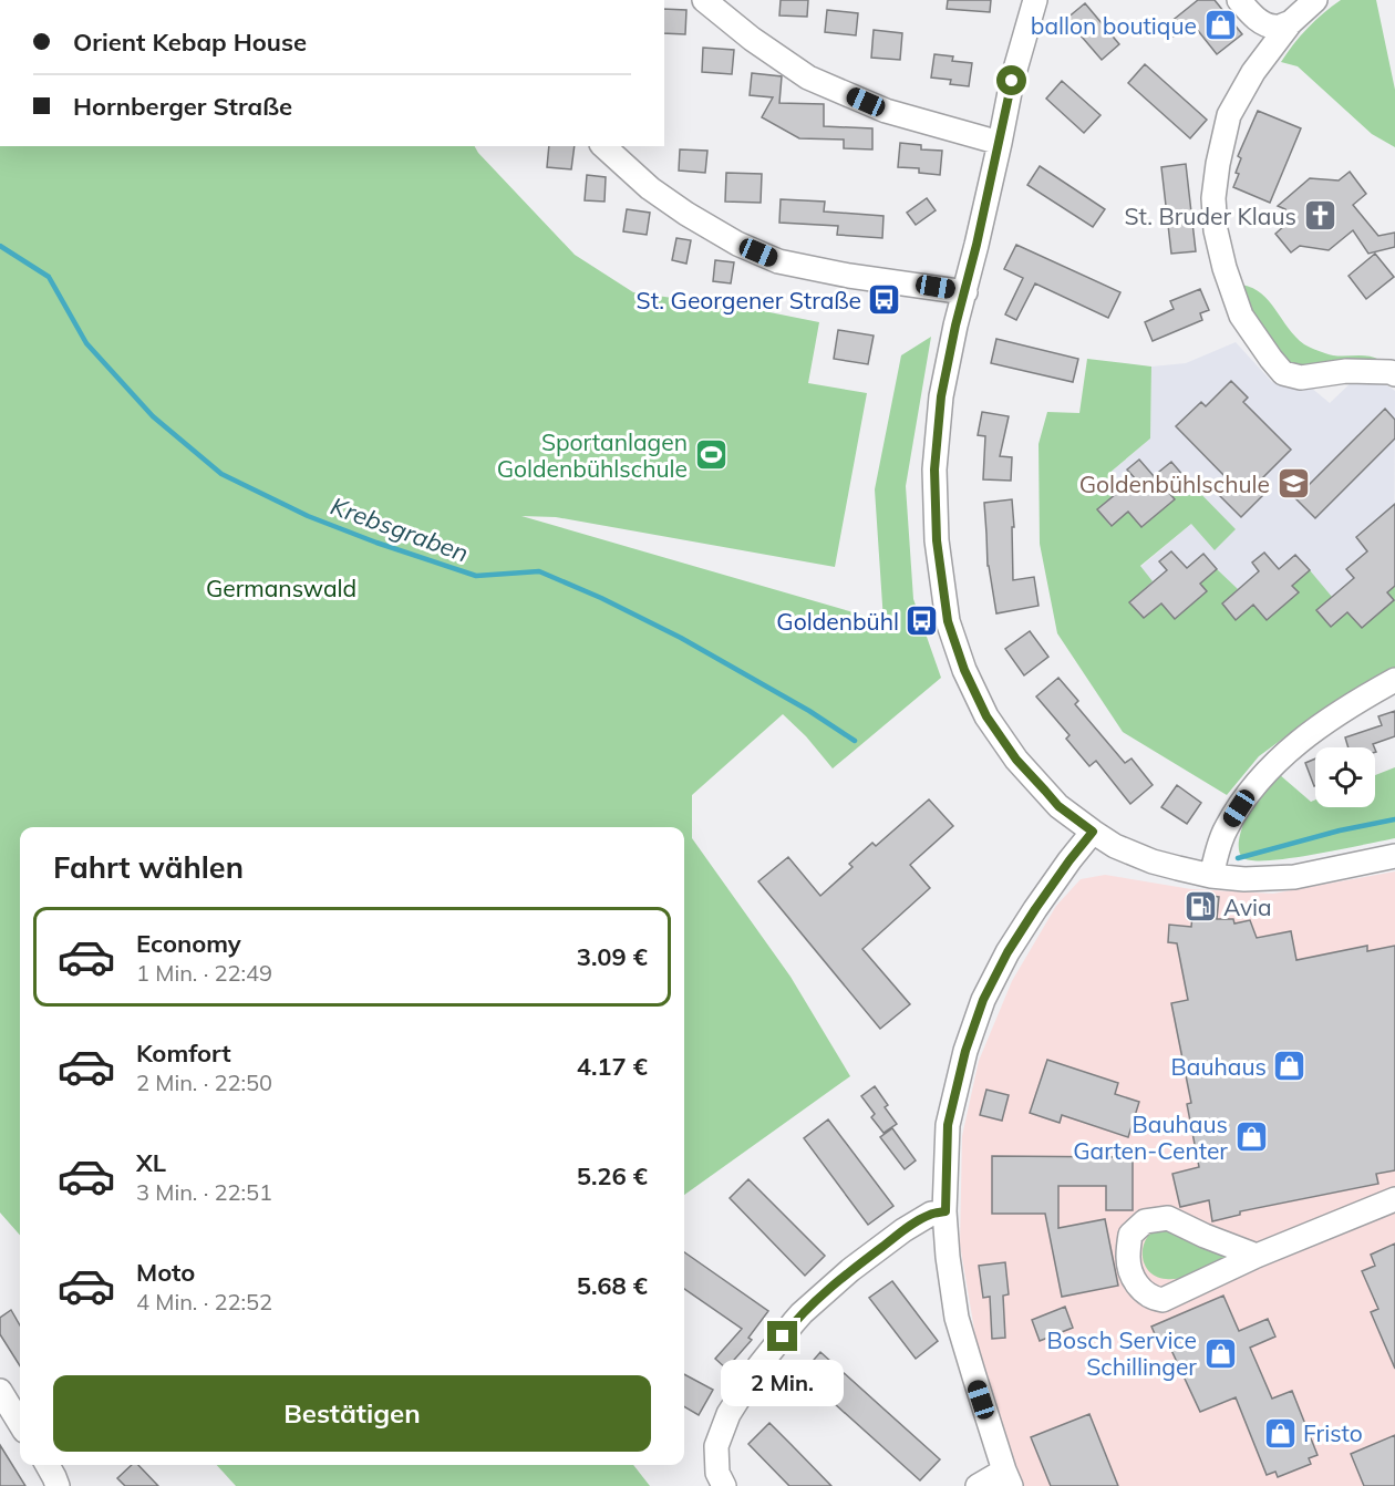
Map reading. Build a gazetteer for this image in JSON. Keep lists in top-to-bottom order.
{
  "water": ["Krebsgraben"],
  "parks": ["Germanswald"],
  "places": {
    "shop": [
      "ballon boutique",
      "Bauhaus",
      "Bauhaus Garten-Center",
      "Bosch Service Schillinger",
      "Fristo"
    ],
    "church": ["St. Bruder Klaus"],
    "bus stop": ["St. Georgener Straße", "Goldenbühl"],
    "sports": ["Sportanlagen Goldenbühlschule"],
    "school or university": ["Goldenbühlschule"],
    "fuel station": ["Avia"]
  },
  "page": {
    "banner": ["Orient Kebap House", "Hornberger Straße"],
    "heading": "Fahrt wählen",
    "list": [
      {
        "name": "Economy",
        "note": "1 Min. · 22:49",
        "value": "3.09 €"
      },
      {
        "name": "Komfort",
        "note": "2 Min. · 22:50",
        "value": "4.17 €"
      },
      {
        "name": "XL",
        "note": "3 Min. · 22:51",
        "value": "5.26 €"
      },
      {
        "name": "Moto",
        "note": "4 Min. · 22:52",
        "value": "5.68 €"
      }
    ],
    "bubble": "2 Min.",
    "buttons": "Bestätigen"
  }
}
